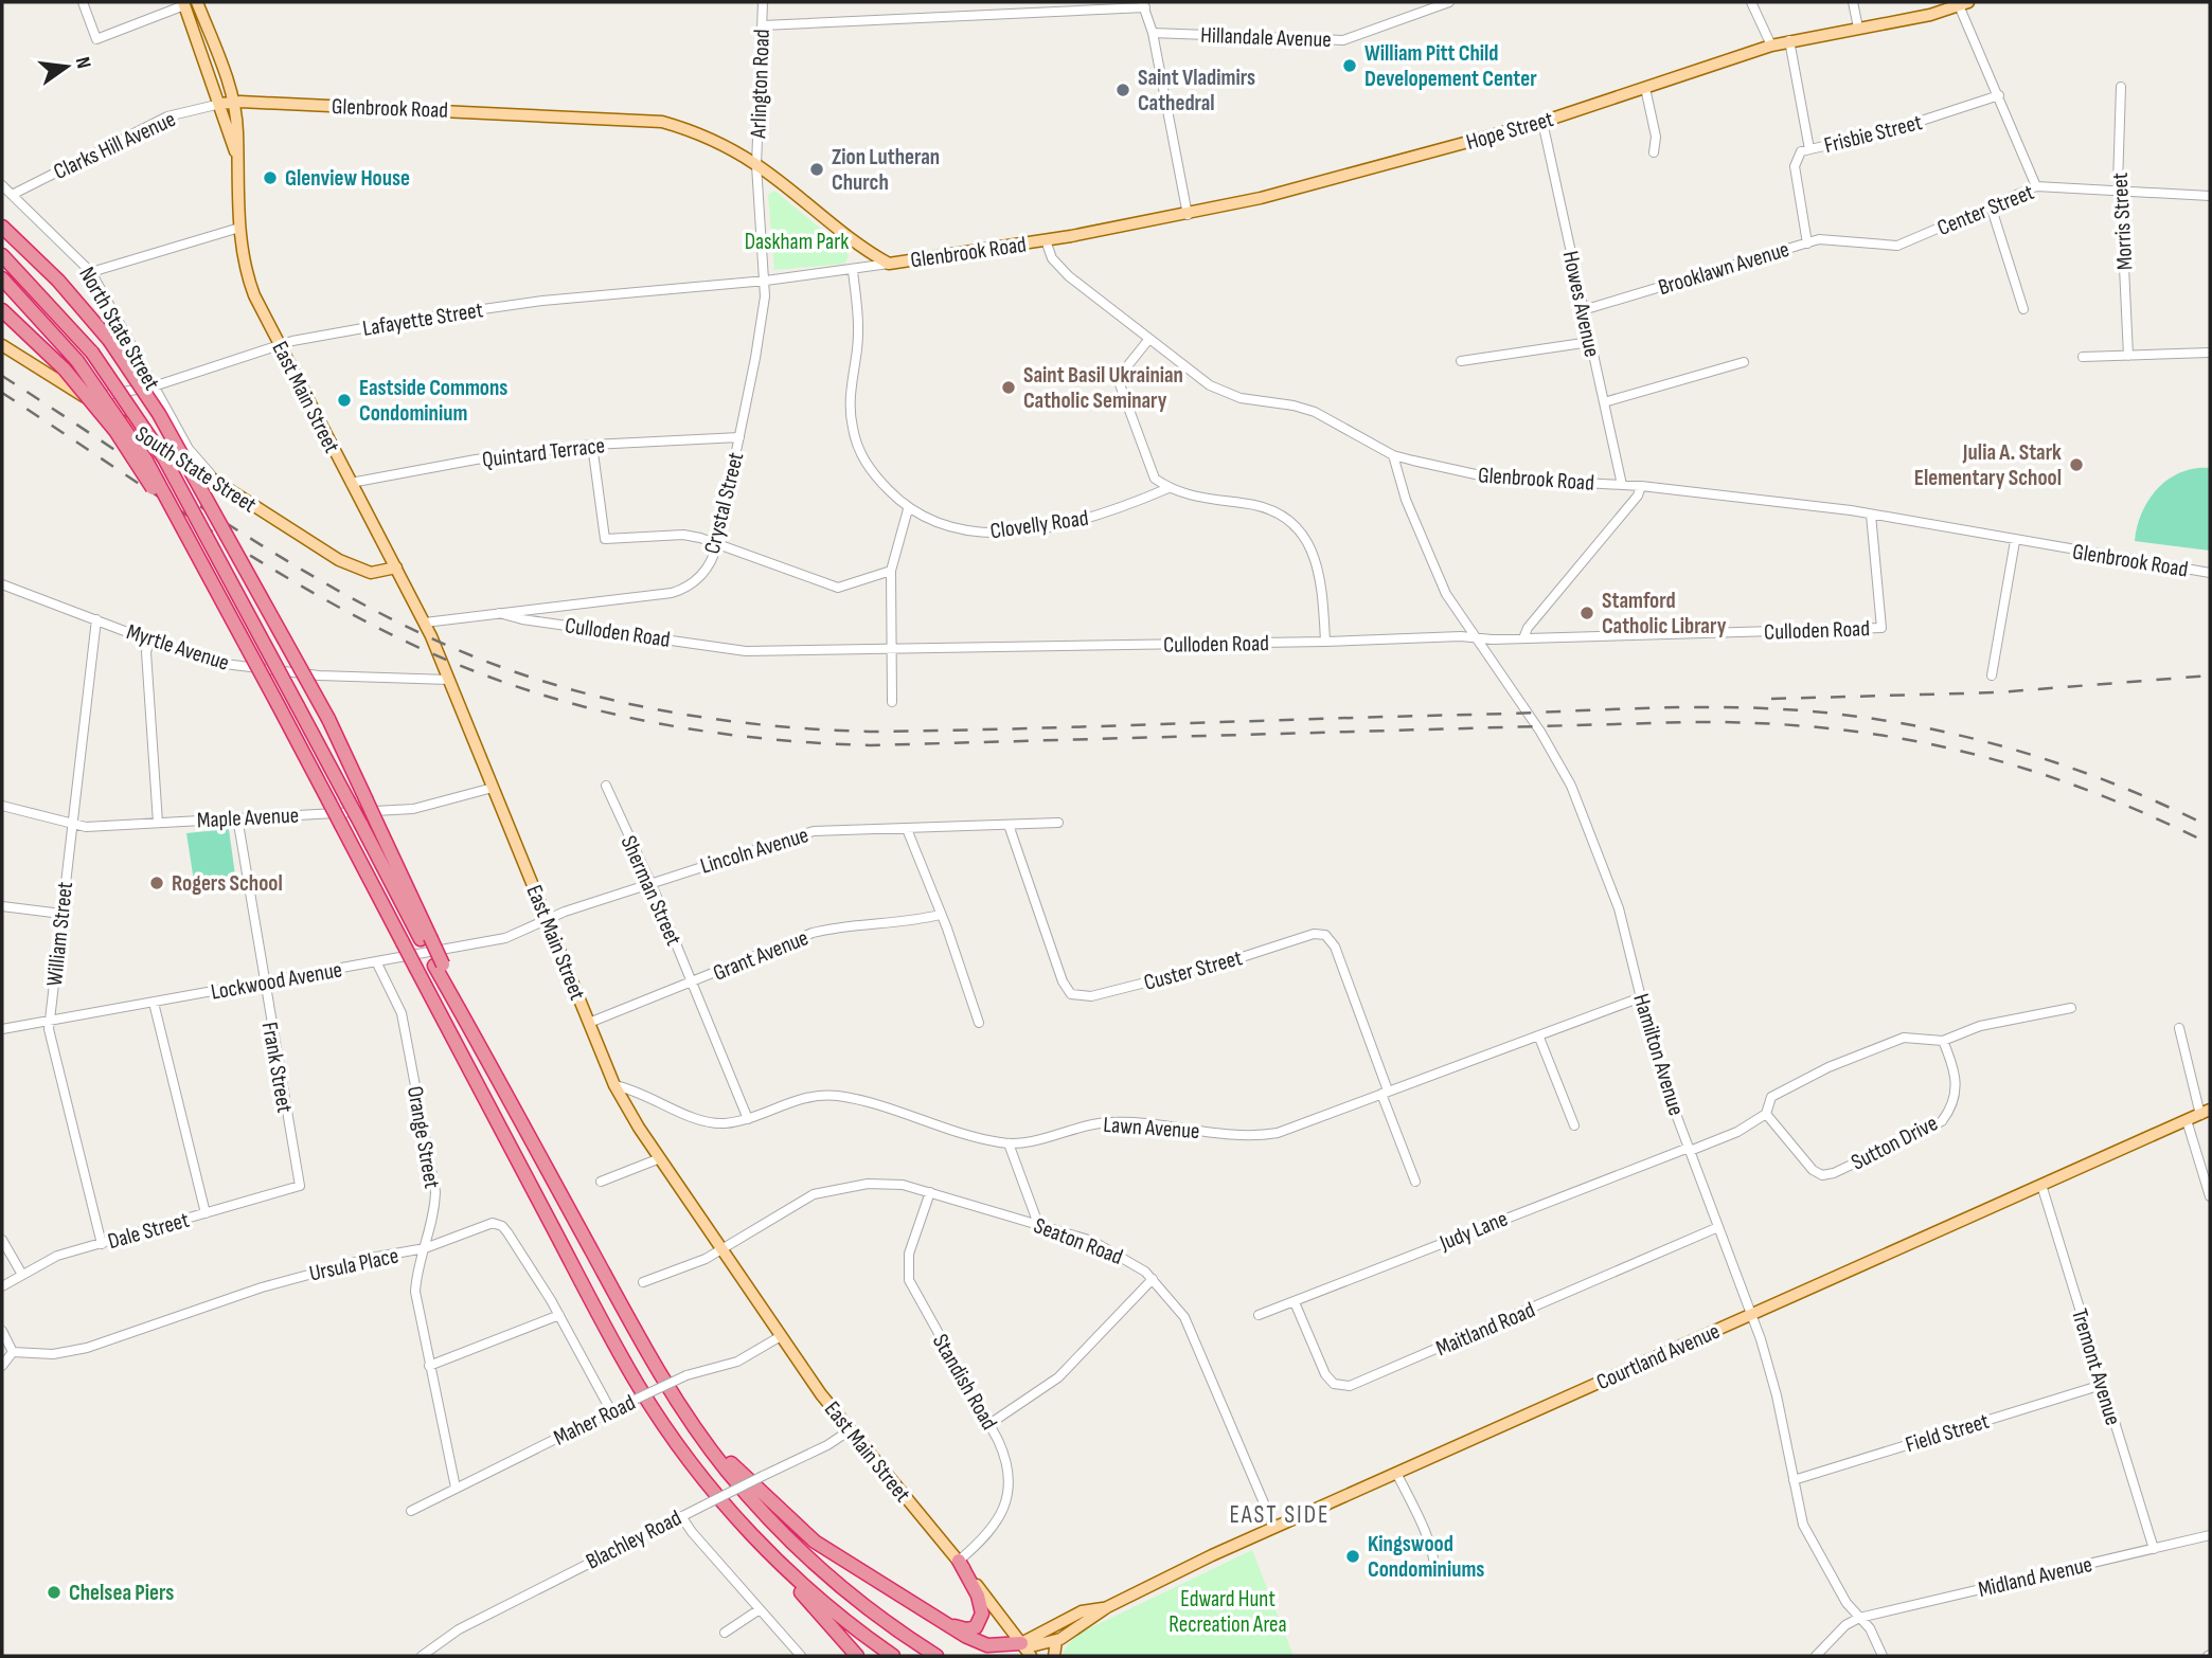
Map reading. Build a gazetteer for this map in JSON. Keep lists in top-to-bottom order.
{
  "streets": {
    "main road": [
      "Glenbrook Road",
      "Hope Street",
      "East Main Street",
      "South State Street",
      "Courtland Avenue"
    ],
    "street": [
      "Hillandale Avenue",
      "Arlington Road",
      "Frisbie Street",
      "Clarks Hill Avenue",
      "Center Street",
      "Morris Street",
      "Brooklawn Avenue",
      "Howes Avenue",
      "Lafayette Street",
      "North State Street",
      "Quintard Terrace",
      "Crystal Street",
      "Clovelly Road",
      "Culloden Road",
      "Myrtle Avenue",
      "Maple Avenue",
      "Lincoln Avenue",
      "Sherman Street",
      "William Street",
      "Grant Avenue",
      "Custer Street",
      "Lockwood Avenue",
      "Hamilton Avenue",
      "Frank Street",
      "Lawn Avenue",
      "Orange Street",
      "Sutton Drive",
      "Dale Street",
      "Judy Lane",
      "Seaton Road",
      "Ursula Place",
      "Maitland Road",
      "Tremont Avenue",
      "Standish Road",
      "Maher Road",
      "Field Street",
      "Blachley Road",
      "Midland Avenue"
    ]
  },
  "crossings": [
    ["Arlington Road", "Glenbrook Road"],
    ["Arlington Road", "Lafayette Street"],
    ["Arlington Road", "Crystal Street"],
    ["Glenbrook Road", "Hope Street"],
    ["Glenbrook Road", "Clarks Hill Avenue"],
    ["Glenbrook Road", "Howes Avenue"],
    ["Glenbrook Road", "Lafayette Street"],
    ["Glenbrook Road", "East Main Street"],
    ["Glenbrook Road", "Culloden Road"],
    ["Glenbrook Road", "Hamilton Avenue"],
    ["Hope Street", "Frisbie Street"],
    ["Hope Street", "Howes Avenue"],
    ["Frisbie Street", "Brooklawn Avenue"],
    ["Clarks Hill Avenue", "North State Street"],
    ["Clarks Hill Avenue", "East Main Street"],
    ["Center Street", "Morris Street"],
    ["Center Street", "Brooklawn Avenue"],
    ["Brooklawn Avenue", "Howes Avenue"],
    ["Lafayette Street", "North State Street"],
    ["Lafayette Street", "East Main Street"],
    ["Lafayette Street", "South State Street"],
    ["Lafayette Street", "Crystal Street"],
    ["Lafayette Street", "Clovelly Road"],
    ["North State Street", "South State Street"],
    ["East Main Street", "Quintard Terrace"],
    ["East Main Street", "South State Street"],
    ["East Main Street", "Crystal Street"],
    ["East Main Street", "Myrtle Avenue"],
    ["East Main Street", "Maple Avenue"],
    ["East Main Street", "Lincoln Avenue"],
    ["East Main Street", "Grant Avenue"],
    ["East Main Street", "Lockwood Avenue"],
    ["East Main Street", "Lawn Avenue"],
    ["East Main Street", "Seaton Road"],
    ["East Main Street", "Courtland Avenue"],
    ["East Main Street", "Standish Road"],
    ["East Main Street", "Maher Road"],
    ["East Main Street", "Blachley Road"],
    ["Quintard Terrace", "Crystal Street"],
    ["Crystal Street", "Culloden Road"],
    ["Culloden Road", "Hamilton Avenue"],
    ["Myrtle Avenue", "William Street"],
    ["Maple Avenue", "William Street"],
    ["Maple Avenue", "Frank Street"],
    ["Lincoln Avenue", "Sherman Street"],
    ["Lincoln Avenue", "Custer Street"],
    ["Lincoln Avenue", "Lockwood Avenue"],
    ["Sherman Street", "Grant Avenue"],
    ["Sherman Street", "Lawn Avenue"],
    ["William Street", "Lockwood Avenue"],
    ["William Street", "Dale Street"],
    ["Custer Street", "Lawn Avenue"],
    ["Lockwood Avenue", "Frank Street"],
    ["Lockwood Avenue", "Orange Street"],
    ["Hamilton Avenue", "Lawn Avenue"],
    ["Hamilton Avenue", "Judy Lane"],
    ["Hamilton Avenue", "Maitland Road"],
    ["Hamilton Avenue", "Courtland Avenue"],
    ["Hamilton Avenue", "Field Street"],
    ["Hamilton Avenue", "Midland Avenue"],
    ["Frank Street", "Dale Street"],
    ["Orange Street", "Ursula Place"],
    ["Orange Street", "Maher Road"],
    ["Judy Lane", "Maitland Road"],
    ["Seaton Road", "Courtland Avenue"],
    ["Seaton Road", "Standish Road"],
    ["Ursula Place", "Maher Road"],
    ["Courtland Avenue", "Tremont Avenue"],
    ["Tremont Avenue", "Field Street"],
    ["Tremont Avenue", "Midland Avenue"]
  ],
  "districts": ["EAST SIDE"],
  "parks": ["Daskham Park", "Edward Hunt Recreation Area"],
  "places": [
    "William Pitt Child Developement Center",
    "Saint Vladimirs Cathedral",
    "Zion Lutheran Church",
    "Glenview House",
    "Saint Basil Ukrainian Catholic Seminary",
    "Eastside Commons Condominium",
    "Julia A. Stark Elementary School",
    "Stamford Catholic Library",
    "Rogers School",
    "Kingswood Condominiums",
    "Chelsea Piers"
  ],
  "north": "right"
}
